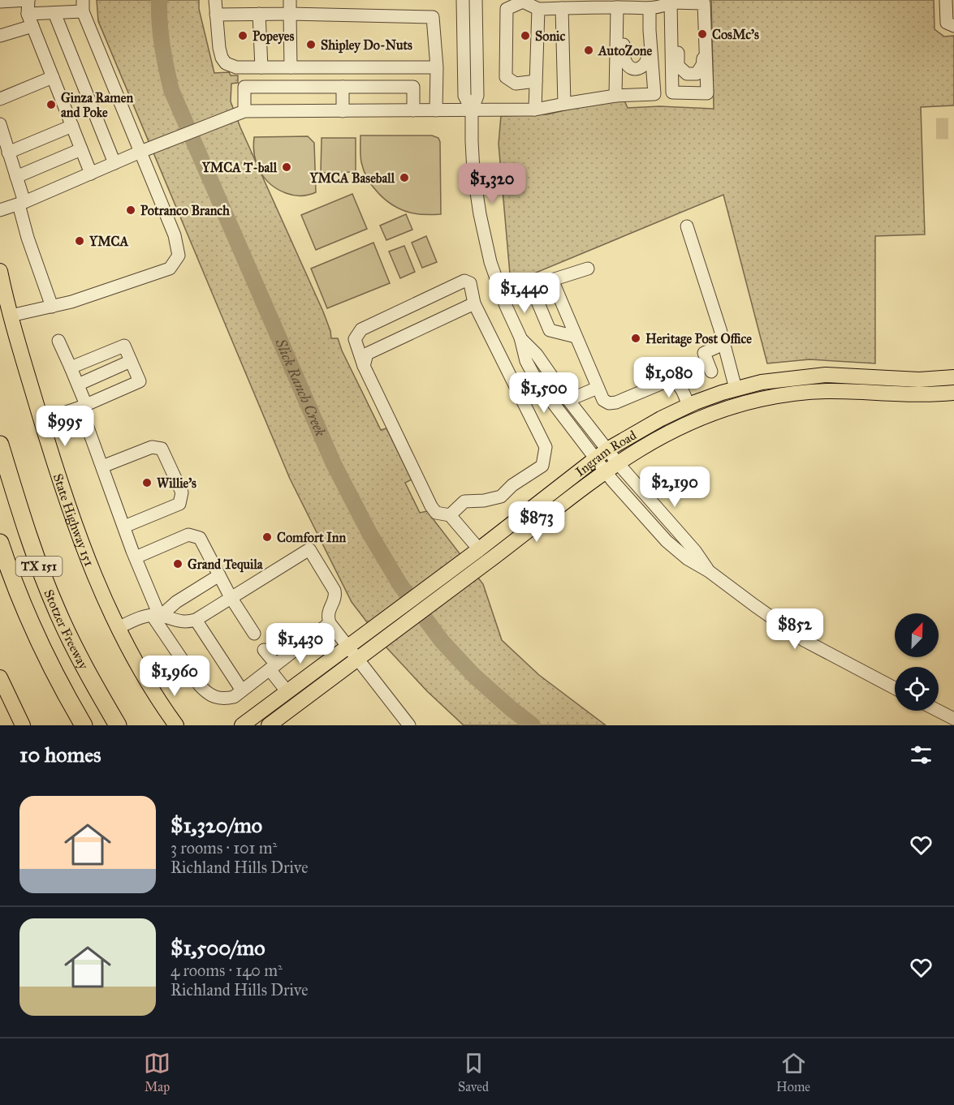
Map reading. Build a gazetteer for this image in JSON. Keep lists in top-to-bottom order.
{
  "streets": {
    "highway": ["TX 151", "Stotzer Freeway"],
    "main road": ["Ingram Road", "State Highway 151"]
  },
  "water": ["Slick Ranch Creek"],
  "places": [
    "CosMc’s",
    "Popeyes",
    "Sonic",
    "Shipley Do-Nuts",
    "AutoZone",
    "Ginza Ramen and Poke",
    "YMCA T-ball",
    "YMCA Baseball",
    "Potranco Branch",
    "YMCA",
    "Heritage Post Office",
    "Willie's",
    "Comfort Inn",
    "Grand Tequila"
  ],
  "north": "top right",
  "page": {
    "price": [
      "$1,320",
      "$1,440",
      "$1,080",
      "$1,500",
      "$995",
      "$2,190",
      "$873",
      "$852",
      "$1,430",
      "$1,960"
    ],
    "heading": "10 homes",
    "list": [
      {
        "name": "$1,320/mo",
        "note": "3 rooms · 101 m² · Richland Hills Drive"
      },
      {
        "name": "$1,500/mo",
        "note": "4 rooms · 140 m² · Richland Hills Drive"
      }
    ],
    "tabs": ["Map", "Saved", "Home"]
  }
}
